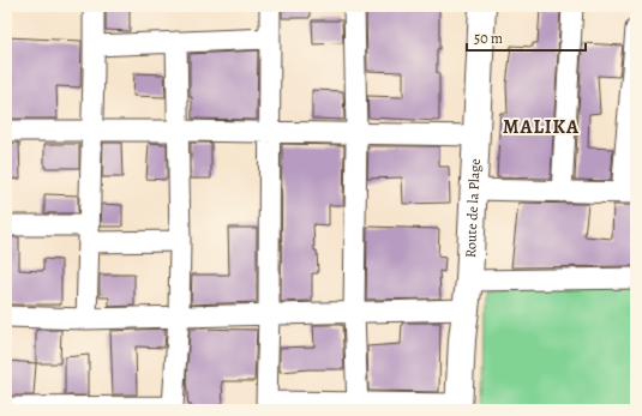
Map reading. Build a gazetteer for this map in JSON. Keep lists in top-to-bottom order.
{
  "streets": {
    "main road": ["Route de la Plage"]
  },
  "districts": ["MALIKA"],
  "scale_bar": "50 m"
}
